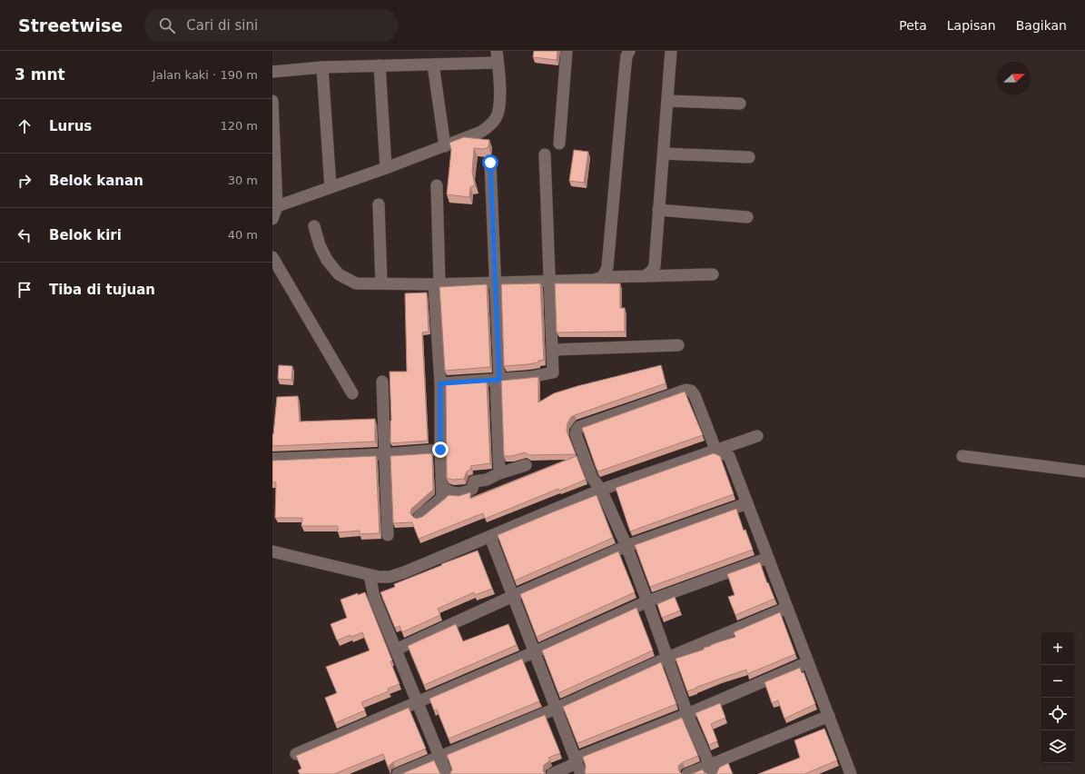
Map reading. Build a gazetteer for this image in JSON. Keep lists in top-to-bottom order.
{
  "north": "right",
  "page": {
    "header": "Streetwise",
    "search": "Cari di sini",
    "nav": ["Peta", "Lapisan", "Bagikan"],
    "heading": ["3 mnt", "Jalan kaki · 190 m"],
    "list": [
      ["Lurus", "120 m"],
      ["Belok kanan", "30 m"],
      ["Belok kiri", "40 m"],
      "Tiba di tujuan"
    ],
    "map_buttons": ["+", "−"]
  }
}
